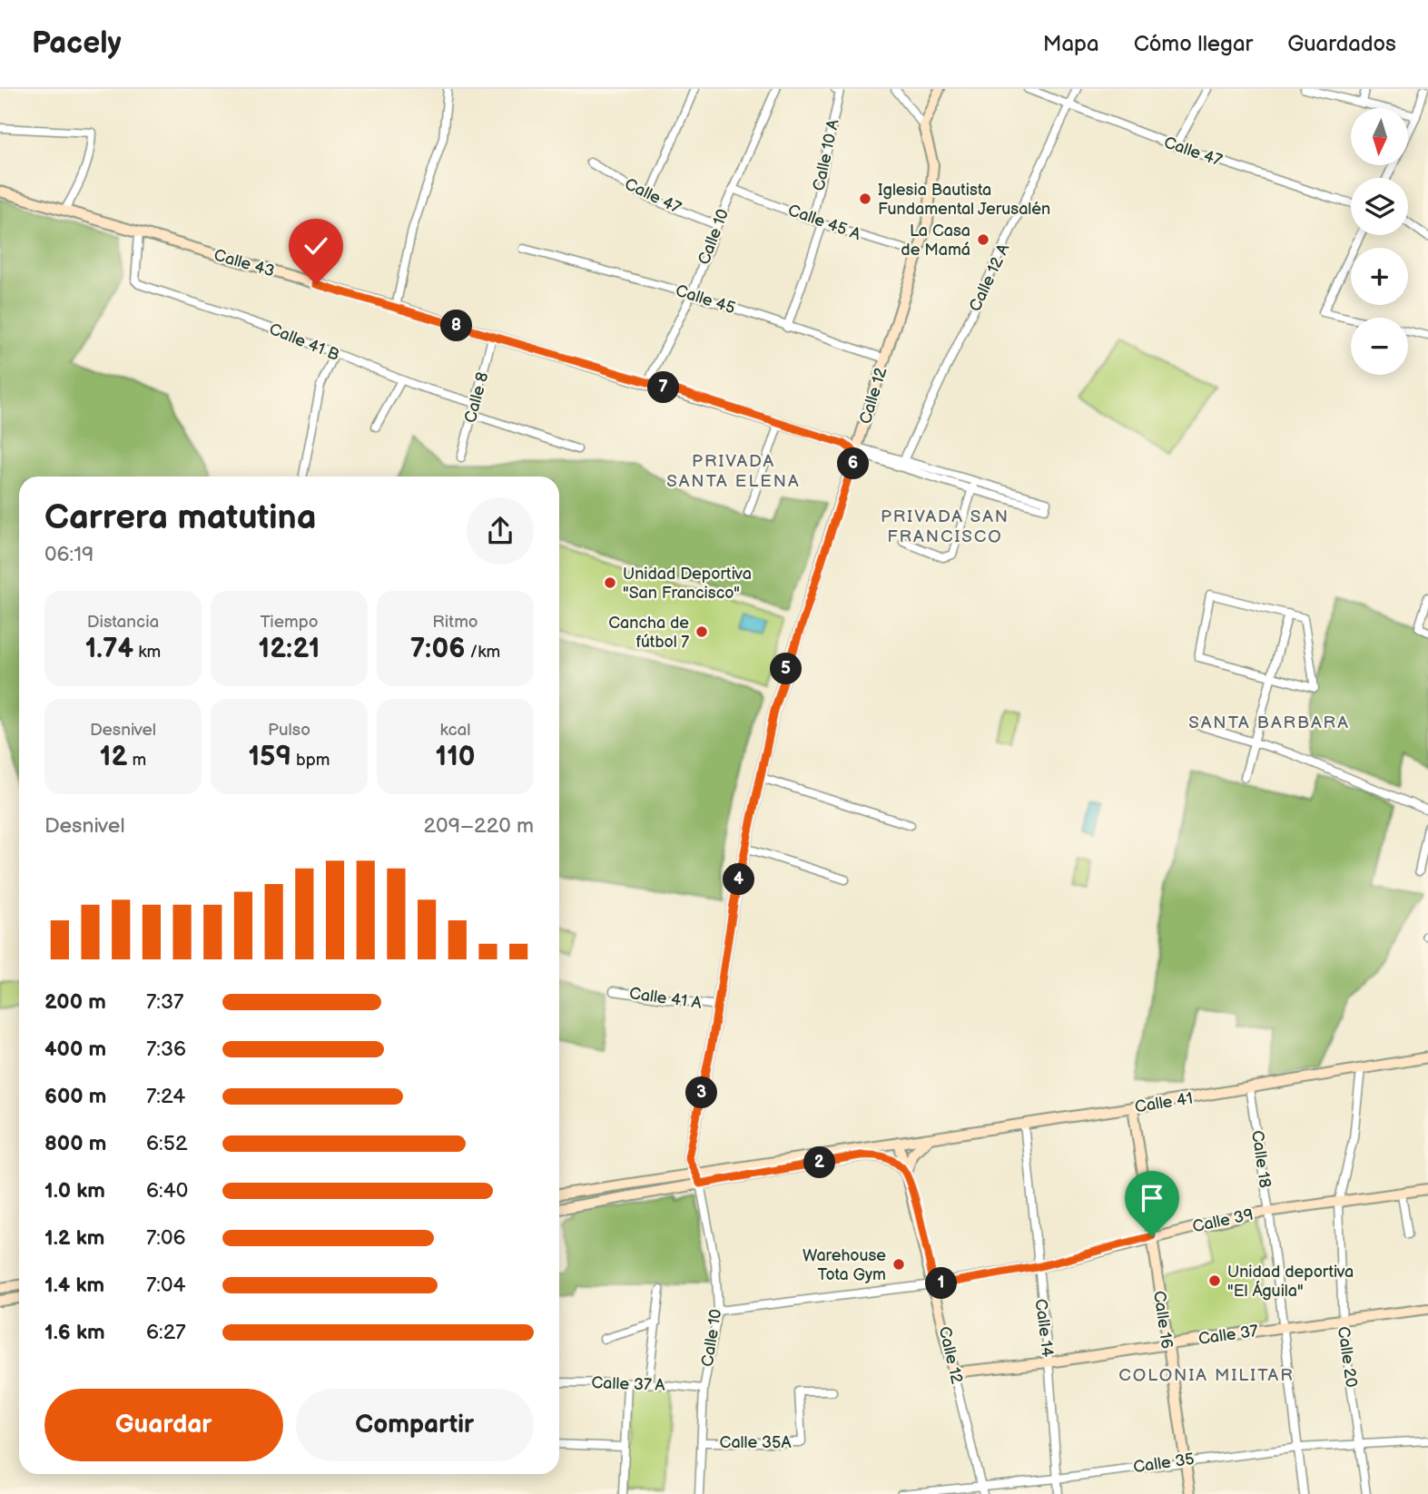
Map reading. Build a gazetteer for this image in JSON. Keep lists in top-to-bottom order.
{
  "streets": {
    "street": [
      "Calle 47",
      "Calle 10 A",
      "Calle 45 A",
      "Calle 10",
      "Calle 43",
      "Calle 12 A",
      "Calle 45",
      "Calle 41 B",
      "Calle 12",
      "Calle 8",
      "Calle 41 A",
      "Calle 41",
      "Calle 18",
      "Calle 39",
      "Calle 16",
      "Calle 14",
      "Calle 37",
      "Calle 20",
      "Calle 37 A",
      "Calle 35A",
      "Calle 35"
    ]
  },
  "crossings": [
    ["Calle 47", "Calle 10"],
    ["Calle 47", "Calle 12 A"],
    ["Calle 10 A", "Calle 45 A"],
    ["Calle 45 A", "Calle 10"],
    ["Calle 45 A", "Calle 12"],
    ["Calle 10", "Calle 43"],
    ["Calle 10", "Calle 45"],
    ["Calle 10", "Calle 12"],
    ["Calle 10", "Calle 39"],
    ["Calle 10", "Calle 37 A"],
    ["Calle 10", "Calle 35A"],
    ["Calle 43", "Calle 41 B"],
    ["Calle 43", "Calle 12"],
    ["Calle 43", "Calle 8"],
    ["Calle 45", "Calle 12"],
    ["Calle 41 B", "Calle 8"],
    ["Calle 12", "Calle 41 A"],
    ["Calle 12", "Calle 41"],
    ["Calle 12", "Calle 39"],
    ["Calle 12", "Calle 37"],
    ["Calle 12", "Calle 35"],
    ["Calle 41", "Calle 18"],
    ["Calle 41", "Calle 16"],
    ["Calle 41", "Calle 14"],
    ["Calle 41", "Calle 20"],
    ["Calle 18", "Calle 39"],
    ["Calle 18", "Calle 37"],
    ["Calle 18", "Calle 35"],
    ["Calle 39", "Calle 16"],
    ["Calle 39", "Calle 14"],
    ["Calle 39", "Calle 20"],
    ["Calle 16", "Calle 37"],
    ["Calle 16", "Calle 35"],
    ["Calle 14", "Calle 37"],
    ["Calle 14", "Calle 35"],
    ["Calle 37", "Calle 20"],
    ["Calle 20", "Calle 35"]
  ],
  "districts": [
    "PRIVADA SANTA ELENA",
    "PRIVADA SAN FRANCISCO",
    "SANTA BARBARA",
    "COLONIA MILITAR"
  ],
  "places": [
    "Iglesia Bautista Fundamental Jerusalén",
    "La Casa de Mamá",
    "Unidad Deportiva \"San Francisco\"",
    "Cancha de fútbol 7",
    "Warehouse Tota Gym",
    "Unidad deportiva \"El Águila\""
  ],
  "north": "bottom",
  "page": {
    "header": "Pacely",
    "nav": ["Mapa", "Cómo llegar", "Guardados"],
    "map_buttons": ["+", "−"],
    "pins": [
      "8",
      "7",
      "6",
      "5",
      "4",
      "3",
      "2",
      "1"
    ],
    "heading": ["Carrera matutina", "06:19"],
    "stats": [
      ["Distancia", "1.74 km"],
      ["Tiempo", "12:21"],
      ["Ritmo", "7:06 /km"],
      ["Desnivel", "12 m"],
      ["Pulso", "159 bpm"],
      ["kcal", "110"]
    ],
    "chart": ["Desnivel", "209–220 m"],
    "list": [
      {
        "name": "200 m",
        "note": "7:37"
      },
      {
        "name": "400 m",
        "note": "7:36"
      },
      {
        "name": "600 m",
        "note": "7:24"
      },
      {
        "name": "800 m",
        "note": "6:52"
      },
      {
        "name": "1.0 km",
        "note": "6:40"
      },
      {
        "name": "1.2 km",
        "note": "7:06"
      },
      {
        "name": "1.4 km",
        "note": "7:04"
      },
      {
        "name": "1.6 km",
        "note": "6:27"
      }
    ],
    "buttons": ["Guardar", "Compartir"]
  }
}
